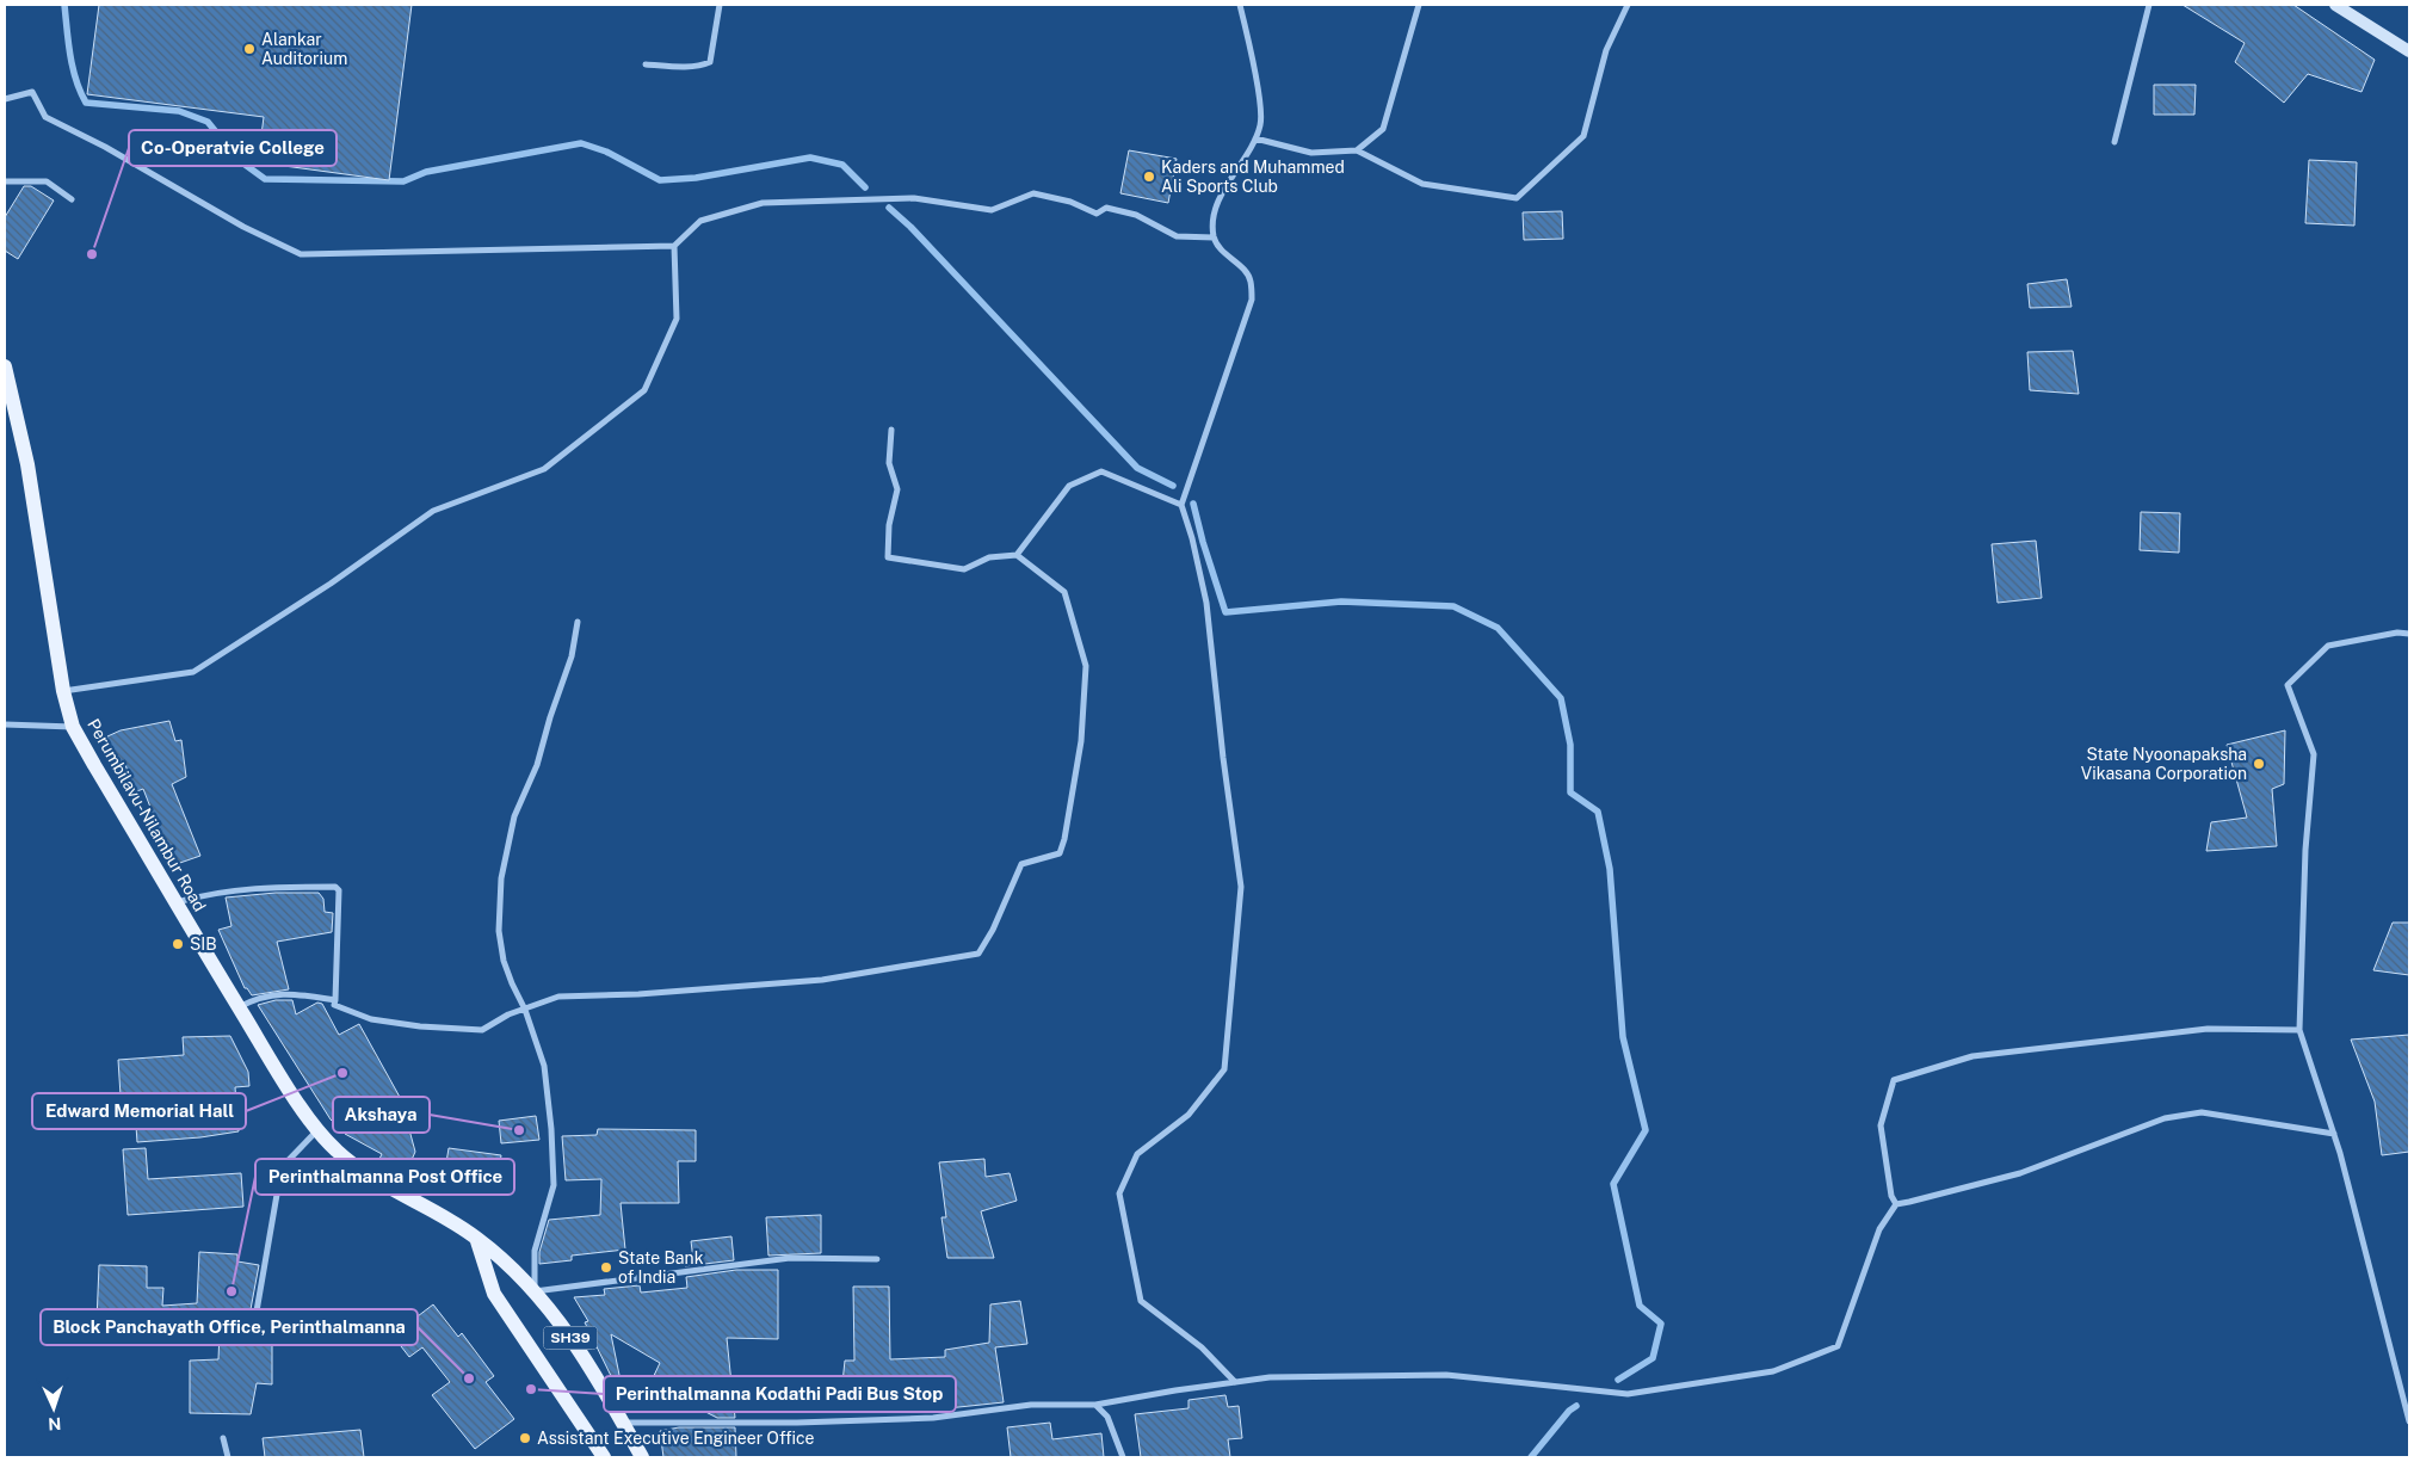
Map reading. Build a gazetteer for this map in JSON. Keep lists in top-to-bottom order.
{
  "streets": {
    "main road": ["Perumbilavu-Nilambur Road", "SH39"]
  },
  "crossings": [
    ["Perumbilavu-Nilambur Road", "SH39"]
  ],
  "places": [
    "Alankar Auditorium",
    "Kaders and Muhammed Ali Sports Club",
    "Co-Operatvie College",
    "State Nyoonapaksha Vikasana Corporation",
    "SIB",
    "Edward Memorial Hall",
    "Akshaya",
    "State Bank of India",
    "Perinthalmanna Post Office",
    "Block Panchayath Office, Perinthalmanna",
    "Perinthalmanna Kodathi Padi Bus Stop",
    "Assistant Executive Engineer Office"
  ],
  "north": "bottom"
}
